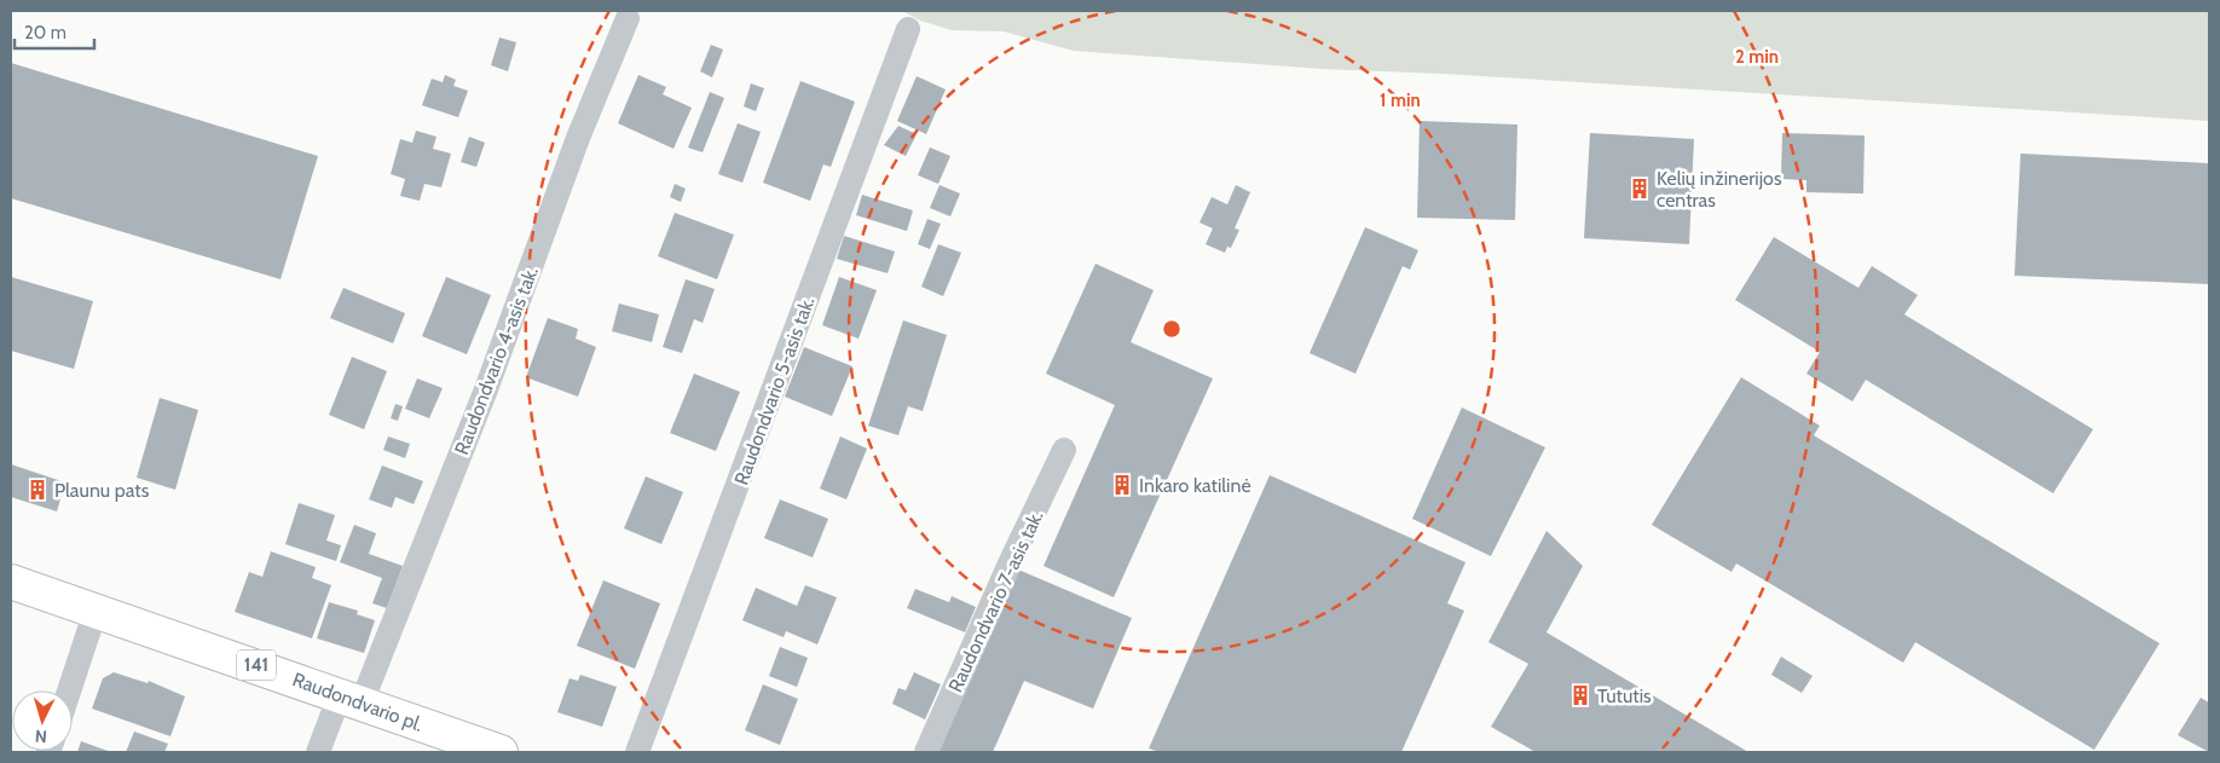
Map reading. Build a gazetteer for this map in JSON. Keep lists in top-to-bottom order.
{
  "streets": {
    "main road": ["141", "Raudondvario pl."],
    "street": ["Raudondvario 4-asis tak.", "Raudondvario 5-asis tak.", "Raudondvario 7-asis tak."]
  },
  "crossings": [
    ["Raudondvario 4-asis tak.", "Raudondvario pl."]
  ],
  "places": {
    "building": [
      "Kelių inžinerijos centras",
      "Inkaro katilinė",
      "Plaunu pats",
      "Tututis"
    ]
  },
  "scale_bar": "20 m",
  "north": "bottom",
  "rings": ["2 min", "1 min"]
}
